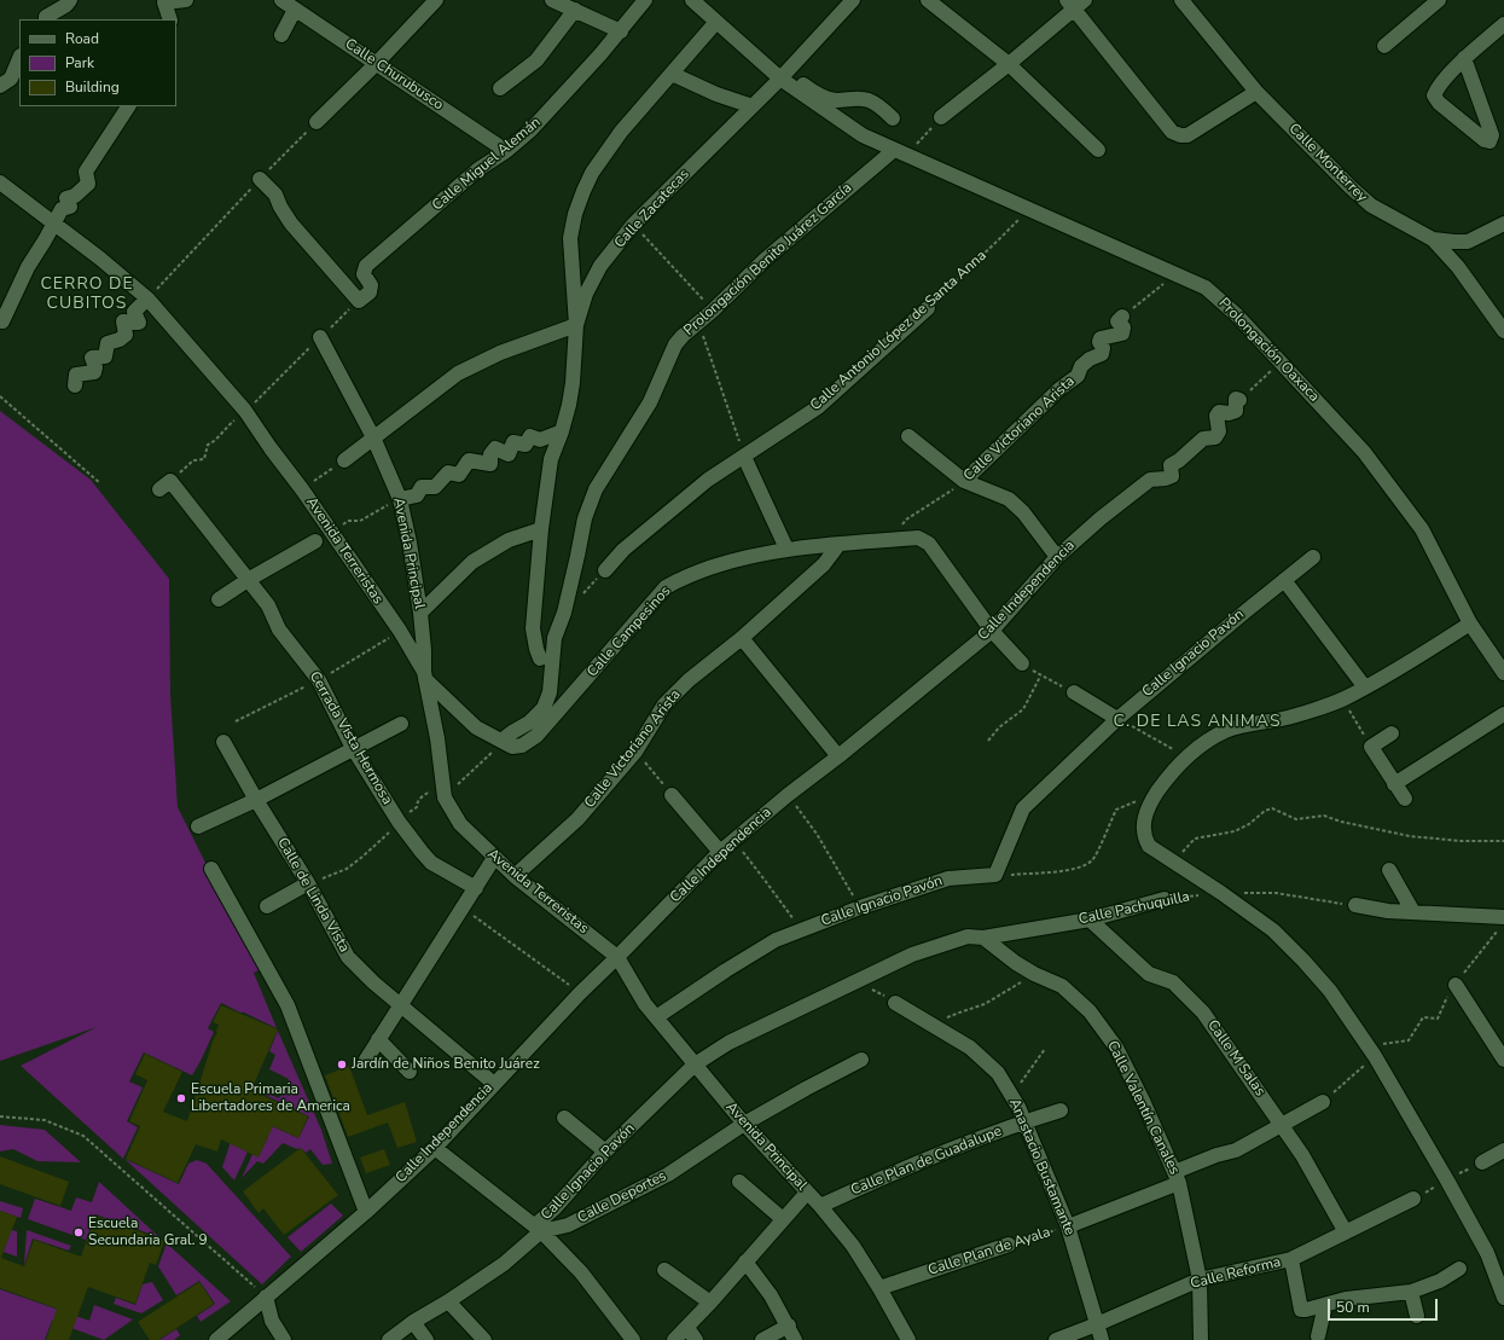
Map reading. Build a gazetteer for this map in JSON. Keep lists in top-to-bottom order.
{
  "streets": {
    "street": [
      "Calle Churubusco",
      "Calle Monterrey",
      "Calle Miguel Alemán",
      "Calle Zacatecas",
      "Prolongación Benito Juárez García",
      "Calle Antonio López de Santa Anna",
      "Prolongación Oaxaca",
      "Calle Victoriano Arista",
      "Avenida Terreristas",
      "Avenida Principal",
      "Calle Independencia",
      "Calle Campesinos",
      "Calle Ignacio Pavón",
      "Cerrada Vista Hermosa",
      "Calle de Linda Vista",
      "Calle Pachuquilla",
      "Calle M Salas",
      "Calle Valentín Canales",
      "Calle Plan de Guadalupe",
      "Anastacio Bustamante",
      "Calle Deportes",
      "Calle Plan de Ayala",
      "Calle Reforma"
    ]
  },
  "crossings": [
    ["Calle Churubusco", "Calle Miguel Alemán"],
    ["Calle Zacatecas", "Prolongación Oaxaca"],
    ["Prolongación Benito Juárez García", "Prolongación Oaxaca"],
    ["Prolongación Benito Juárez García", "Calle Campesinos"],
    ["Calle Antonio López de Santa Anna", "Prolongación Oaxaca"],
    ["Calle Victoriano Arista", "Avenida Terreristas"],
    ["Calle Victoriano Arista", "Calle Campesinos"],
    ["Avenida Terreristas", "Avenida Principal"],
    ["Avenida Terreristas", "Calle Independencia"],
    ["Avenida Terreristas", "Calle Campesinos"],
    ["Avenida Principal", "Calle Independencia"],
    ["Avenida Principal", "Calle Campesinos"],
    ["Avenida Principal", "Calle Ignacio Pavón"],
    ["Avenida Principal", "Calle Plan de Guadalupe"],
    ["Avenida Principal", "Calle Deportes"],
    ["Avenida Principal", "Calle Plan de Ayala"],
    ["Calle Independencia", "Calle Campesinos"],
    ["Calle Independencia", "Calle de Linda Vista"],
    ["Calle Ignacio Pavón", "Calle Pachuquilla"],
    ["Calle Ignacio Pavón", "Calle Deportes"],
    ["Calle Pachuquilla", "Calle M Salas"],
    ["Calle Pachuquilla", "Calle Valentín Canales"],
    ["Calle M Salas", "Calle Plan de Ayala"],
    ["Calle M Salas", "Calle Reforma"],
    ["Calle Valentín Canales", "Calle Plan de Ayala"],
    ["Calle Valentín Canales", "Calle Reforma"],
    ["Calle Plan de Guadalupe", "Anastacio Bustamante"],
    ["Anastacio Bustamante", "Calle Plan de Ayala"],
    ["Anastacio Bustamante", "Calle Reforma"]
  ],
  "districts": ["CERRO DE CUBITOS", "C. DE LAS ANIMAS"],
  "places": ["Jardín de Niños Benito Juárez", "Escuela Primaria Libertadores de America", "Escuela Secundaria Gral. 9"],
  "legend": ["Road", "Park", "Building"],
  "scale_bar": "50 m"
}
